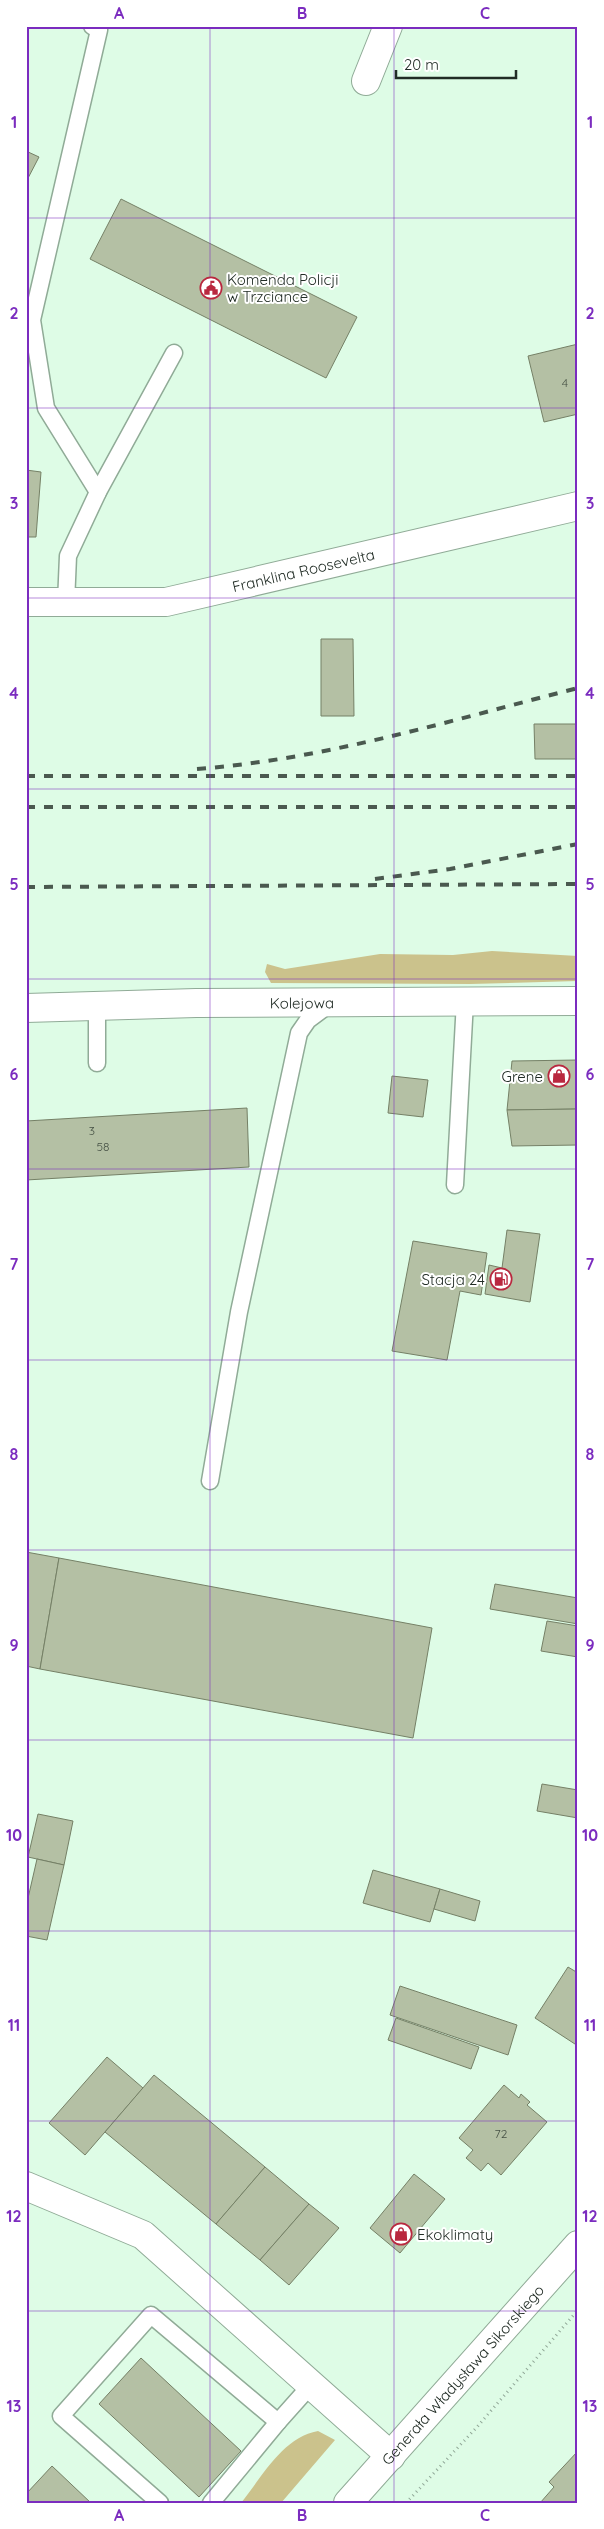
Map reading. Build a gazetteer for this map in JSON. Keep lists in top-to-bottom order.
{
  "streets": {
    "street": ["Franklina Roosevelta", "Kolejowa", "Generała Władysława Sikorskiego"]
  },
  "places": {
    "public building": ["Komenda Policji w Trzciance"],
    "shop": ["Grene", "Ekoklimaty"],
    "fuel station": ["Stacja 24"]
  },
  "house_numbers": [
    "4",
    "3",
    "58",
    "72"
  ],
  "scale_bar": "20 m",
  "grid": {
    "columns": ["A", "B", "C"],
    "rows": [
      "1",
      "2",
      "3",
      "4",
      "5",
      "6",
      "7",
      "8",
      "9",
      "10",
      "11",
      "12",
      "13"
    ]
  }
}
